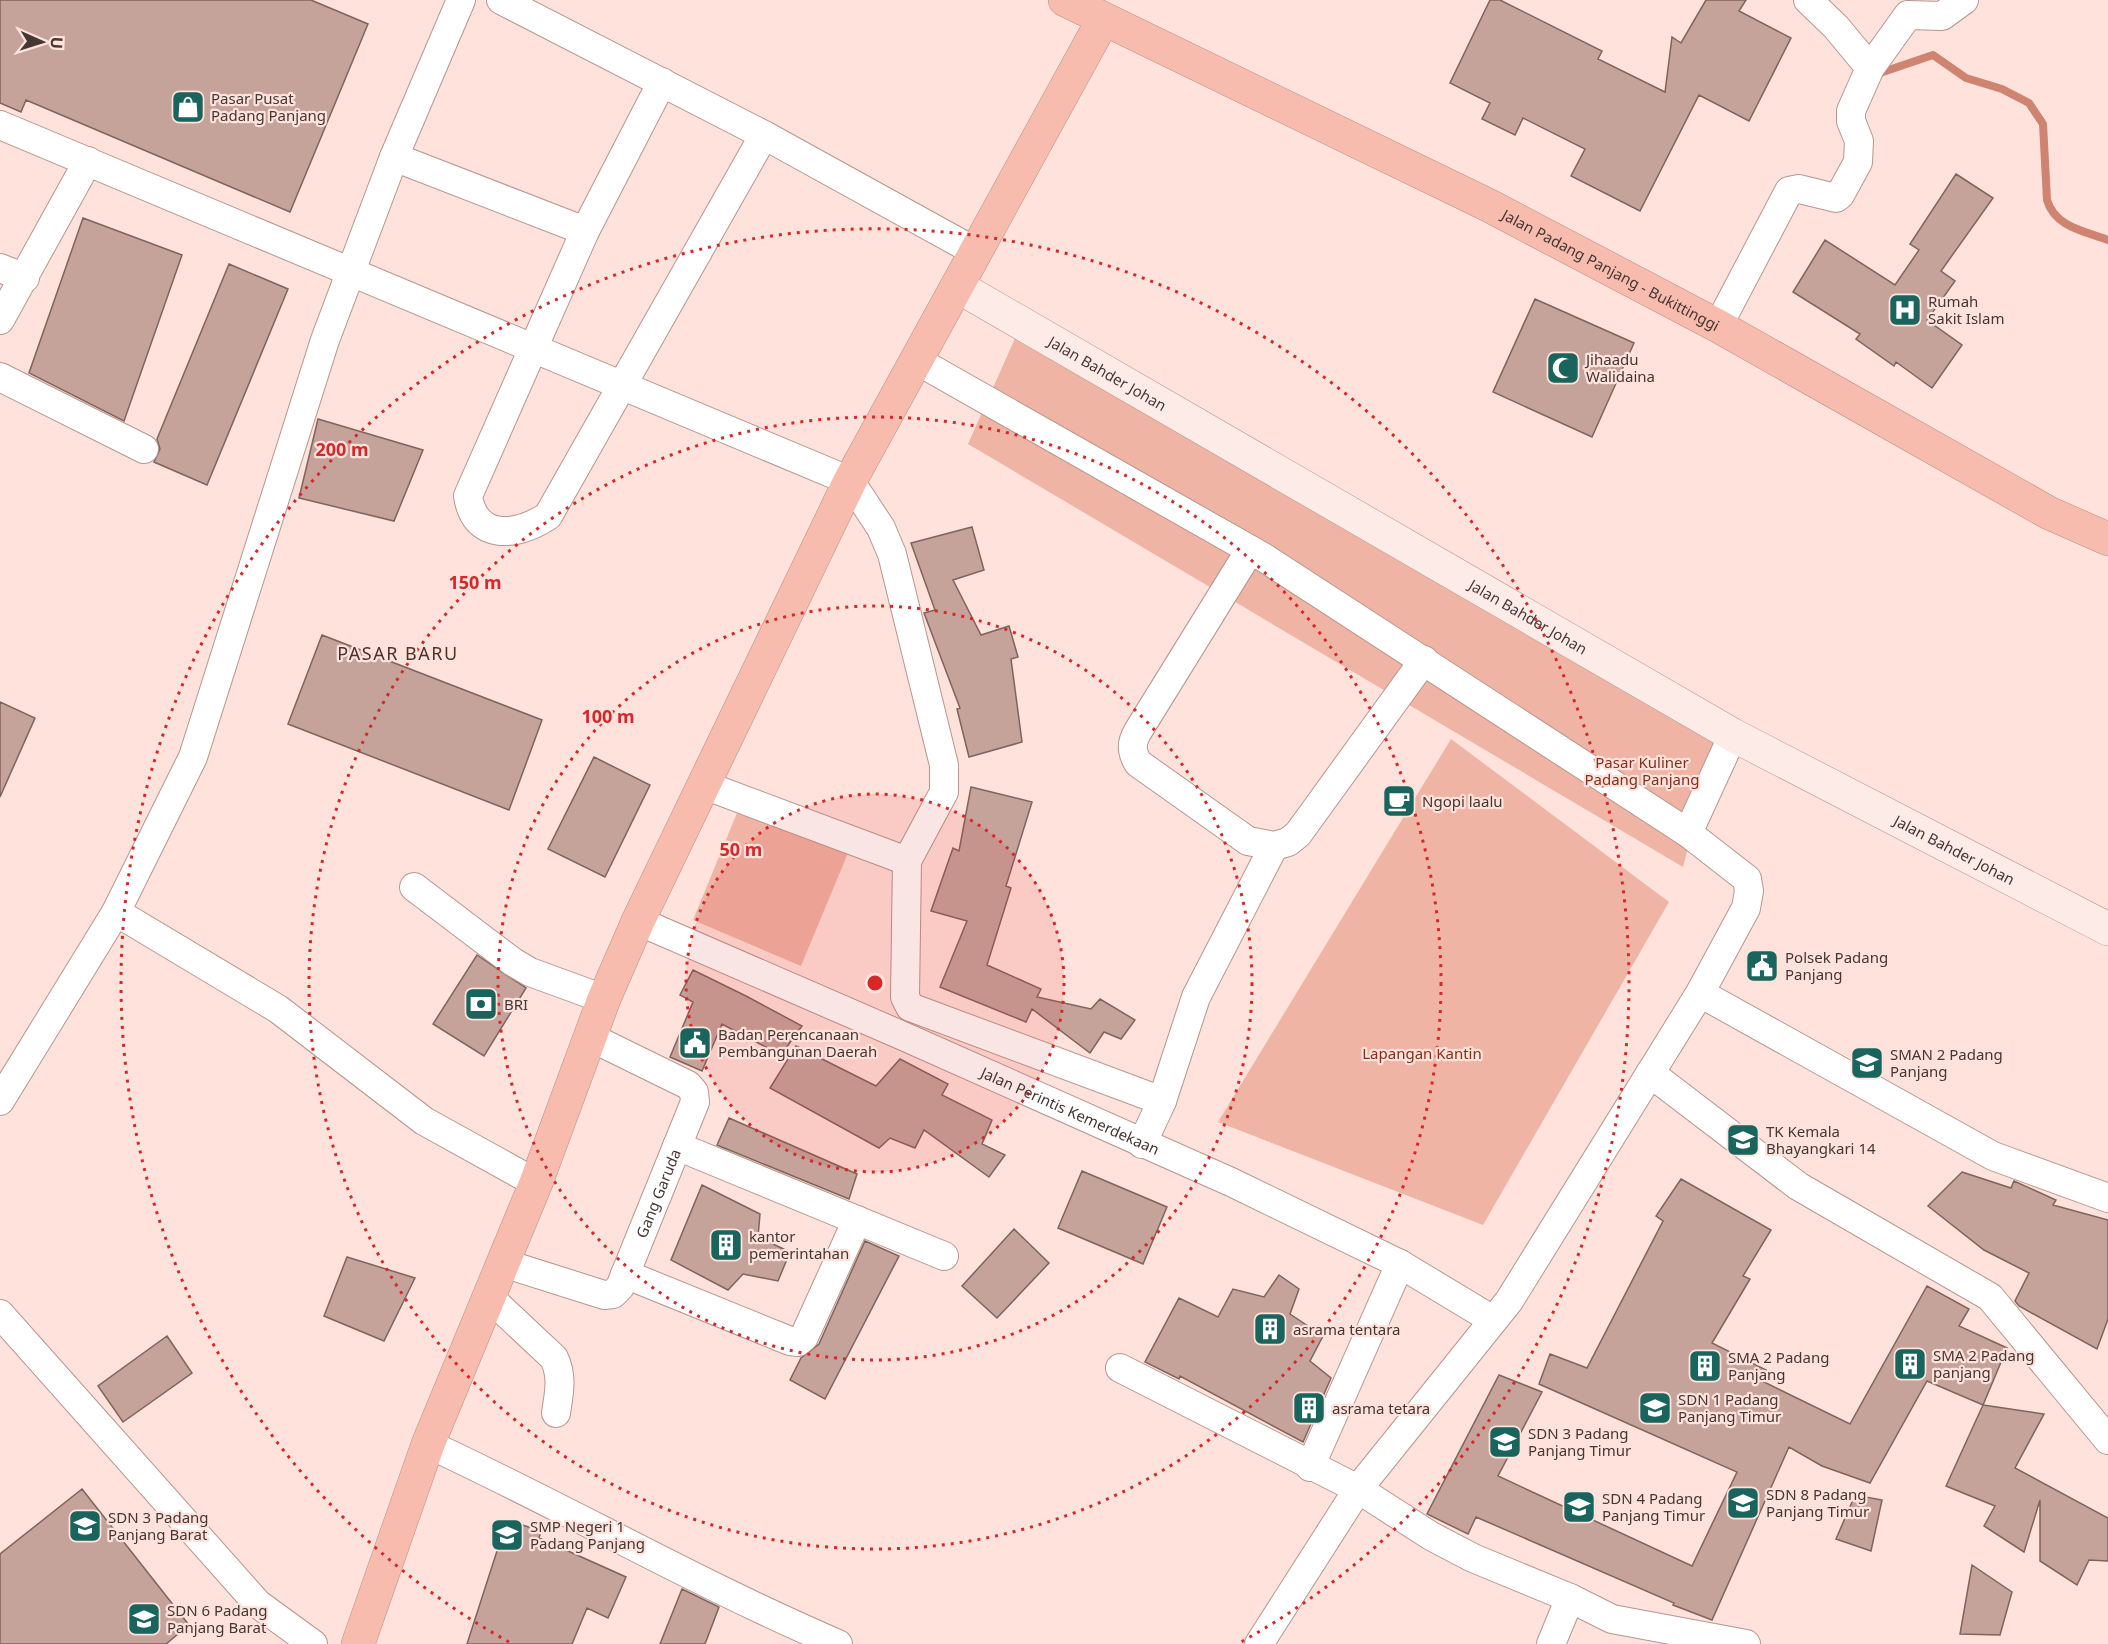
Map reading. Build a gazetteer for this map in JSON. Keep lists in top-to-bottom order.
{
  "streets": {
    "highway": ["Jalan Padang Panjang - Bukittinggi"],
    "main road": ["Jalan Bahder Johan"],
    "street": ["Jalan Perintis Kemerdekaan", "Gang Garuda"]
  },
  "districts": ["PASAR BARU"],
  "parks": ["Pasar Kuliner Padang Panjang", "Lapangan Kantin"],
  "places": {
    "shop": ["Pasar Pusat Padang Panjang"],
    "hospital": ["Rumah Sakit Islam"],
    "mosque": ["Jihaadu Walidaina"],
    "cafe": ["Ngopi laalu"],
    "public building": ["Polsek Padang Panjang", "Badan Perencanaan Pembangunan Daerah"],
    "bank": ["BRI"],
    "school or university": [
      "SMAN 2 Padang Panjang",
      "TK Kemala Bhayangkari 14",
      "SDN 1 Padang Panjang Timur",
      "SDN 3 Padang Panjang Timur",
      "SDN 8 Padang Panjang Timur",
      "SDN 4 Padang Panjang Timur",
      "SDN 3 Padang Panjang Barat",
      "SMP Negeri 1 Padang Panjang",
      "SDN 6 Padang Panjang Barat"
    ],
    "building": [
      "kantor pemerintahan",
      "asrama tentara",
      "SMA 2 Padang panjang",
      "SMA 2 Padang Panjang",
      "asrama tetara"
    ]
  },
  "north": "right",
  "rings": [
    "200 m",
    "150 m",
    "100 m",
    "50 m"
  ]
}
